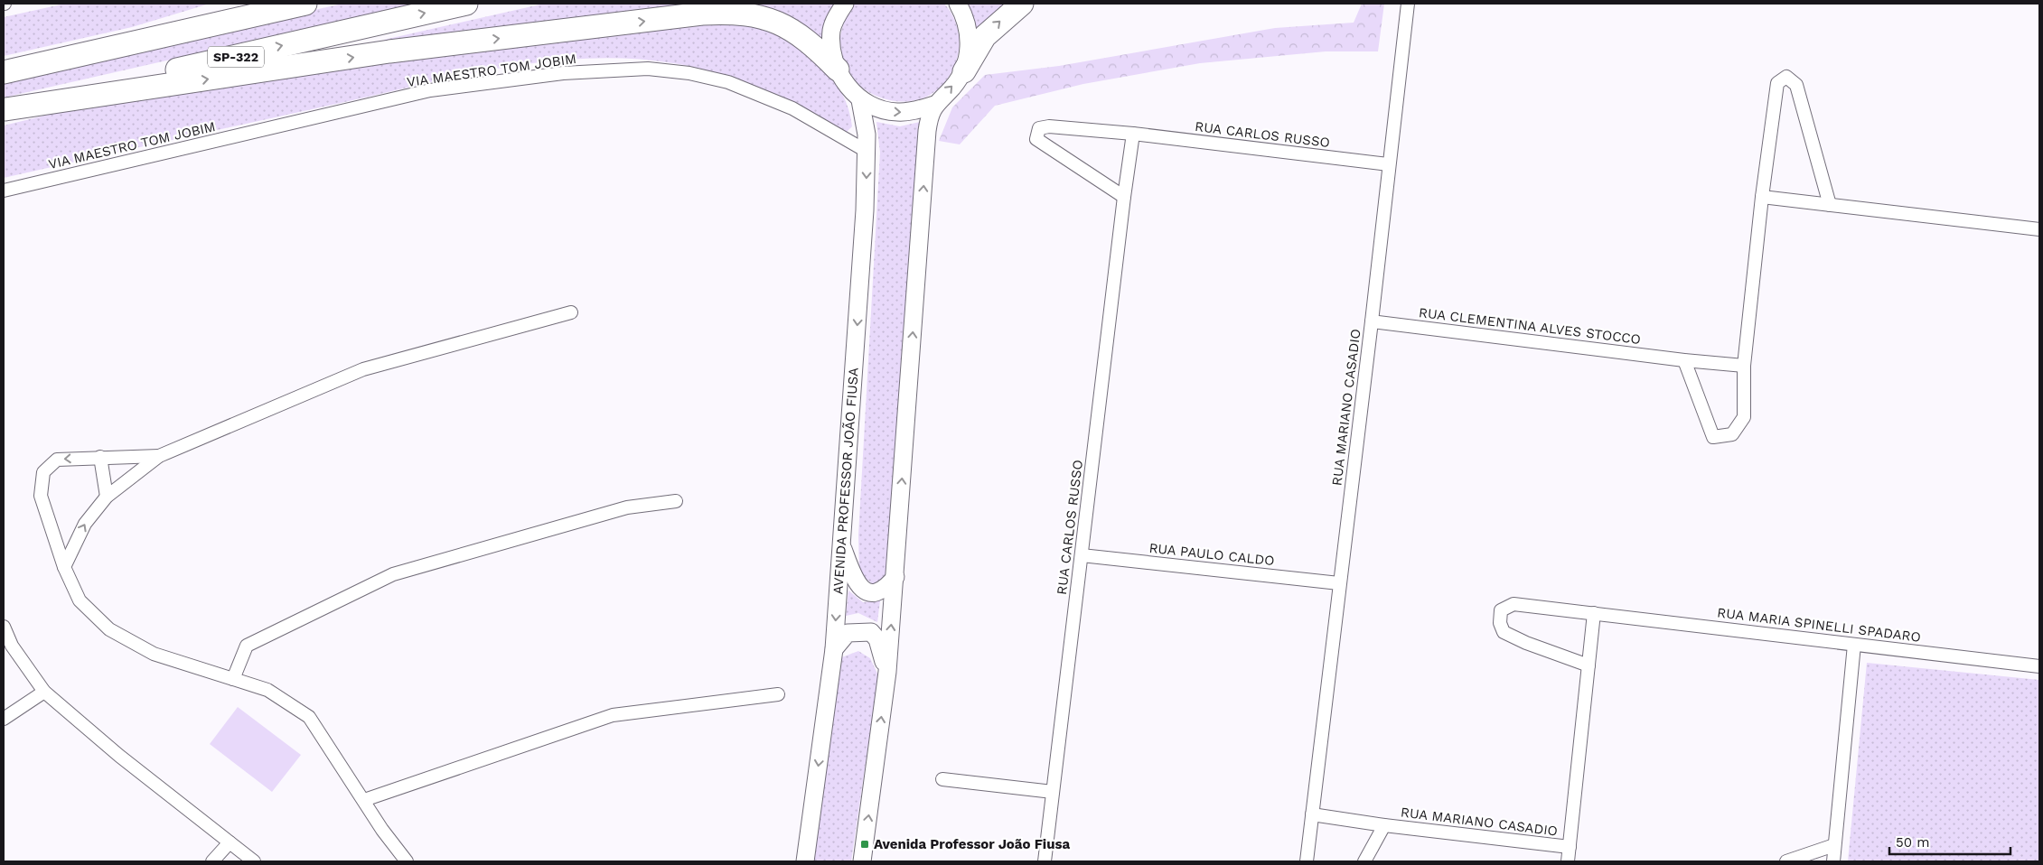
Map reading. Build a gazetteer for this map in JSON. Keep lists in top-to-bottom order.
{
  "streets": {
    "highway": ["SP-322"],
    "main road": ["AVENIDA PROFESSOR JOÃO FIUSA"],
    "street": [
      "VIA MAESTRO TOM JOBIM",
      "RUA CARLOS RUSSO",
      "RUA CLEMENTINA ALVES STOCCO",
      "RUA MARIANO CASADIO",
      "RUA PAULO CALDO",
      "RUA MARIA SPINELLI SPADARO"
    ]
  },
  "crossings": [
    ["VIA MAESTRO TOM JOBIM", "AVENIDA PROFESSOR JOÃO FIUSA"],
    ["RUA CARLOS RUSSO", "RUA MARIANO CASADIO"],
    ["RUA CARLOS RUSSO", "RUA PAULO CALDO"],
    ["RUA CLEMENTINA ALVES STOCCO", "RUA MARIANO CASADIO"],
    ["RUA MARIANO CASADIO", "RUA PAULO CALDO"]
  ],
  "places": {
    "transit": ["Avenida Professor João Fiusa"]
  },
  "scale_bar": "50 m"
}
